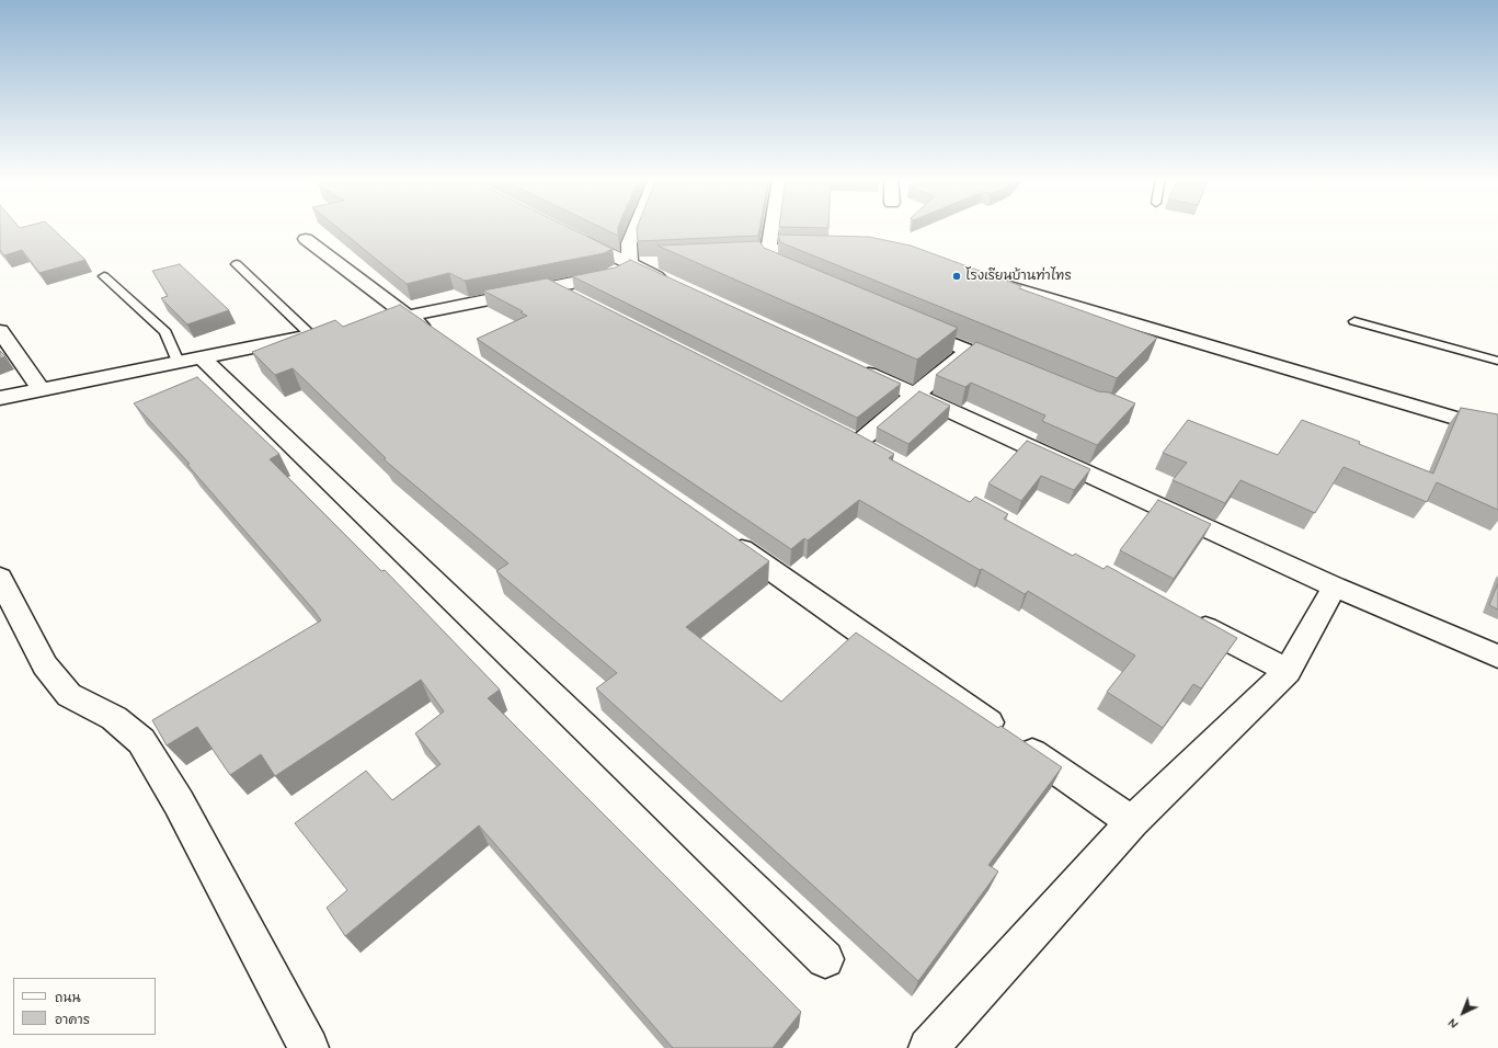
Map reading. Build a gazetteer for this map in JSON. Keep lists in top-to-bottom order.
{
  "places": ["โรงเรียนบ้านท่าไทร"],
  "legend": ["ถนน", "อาคาร"],
  "north": "bottom left"
}
